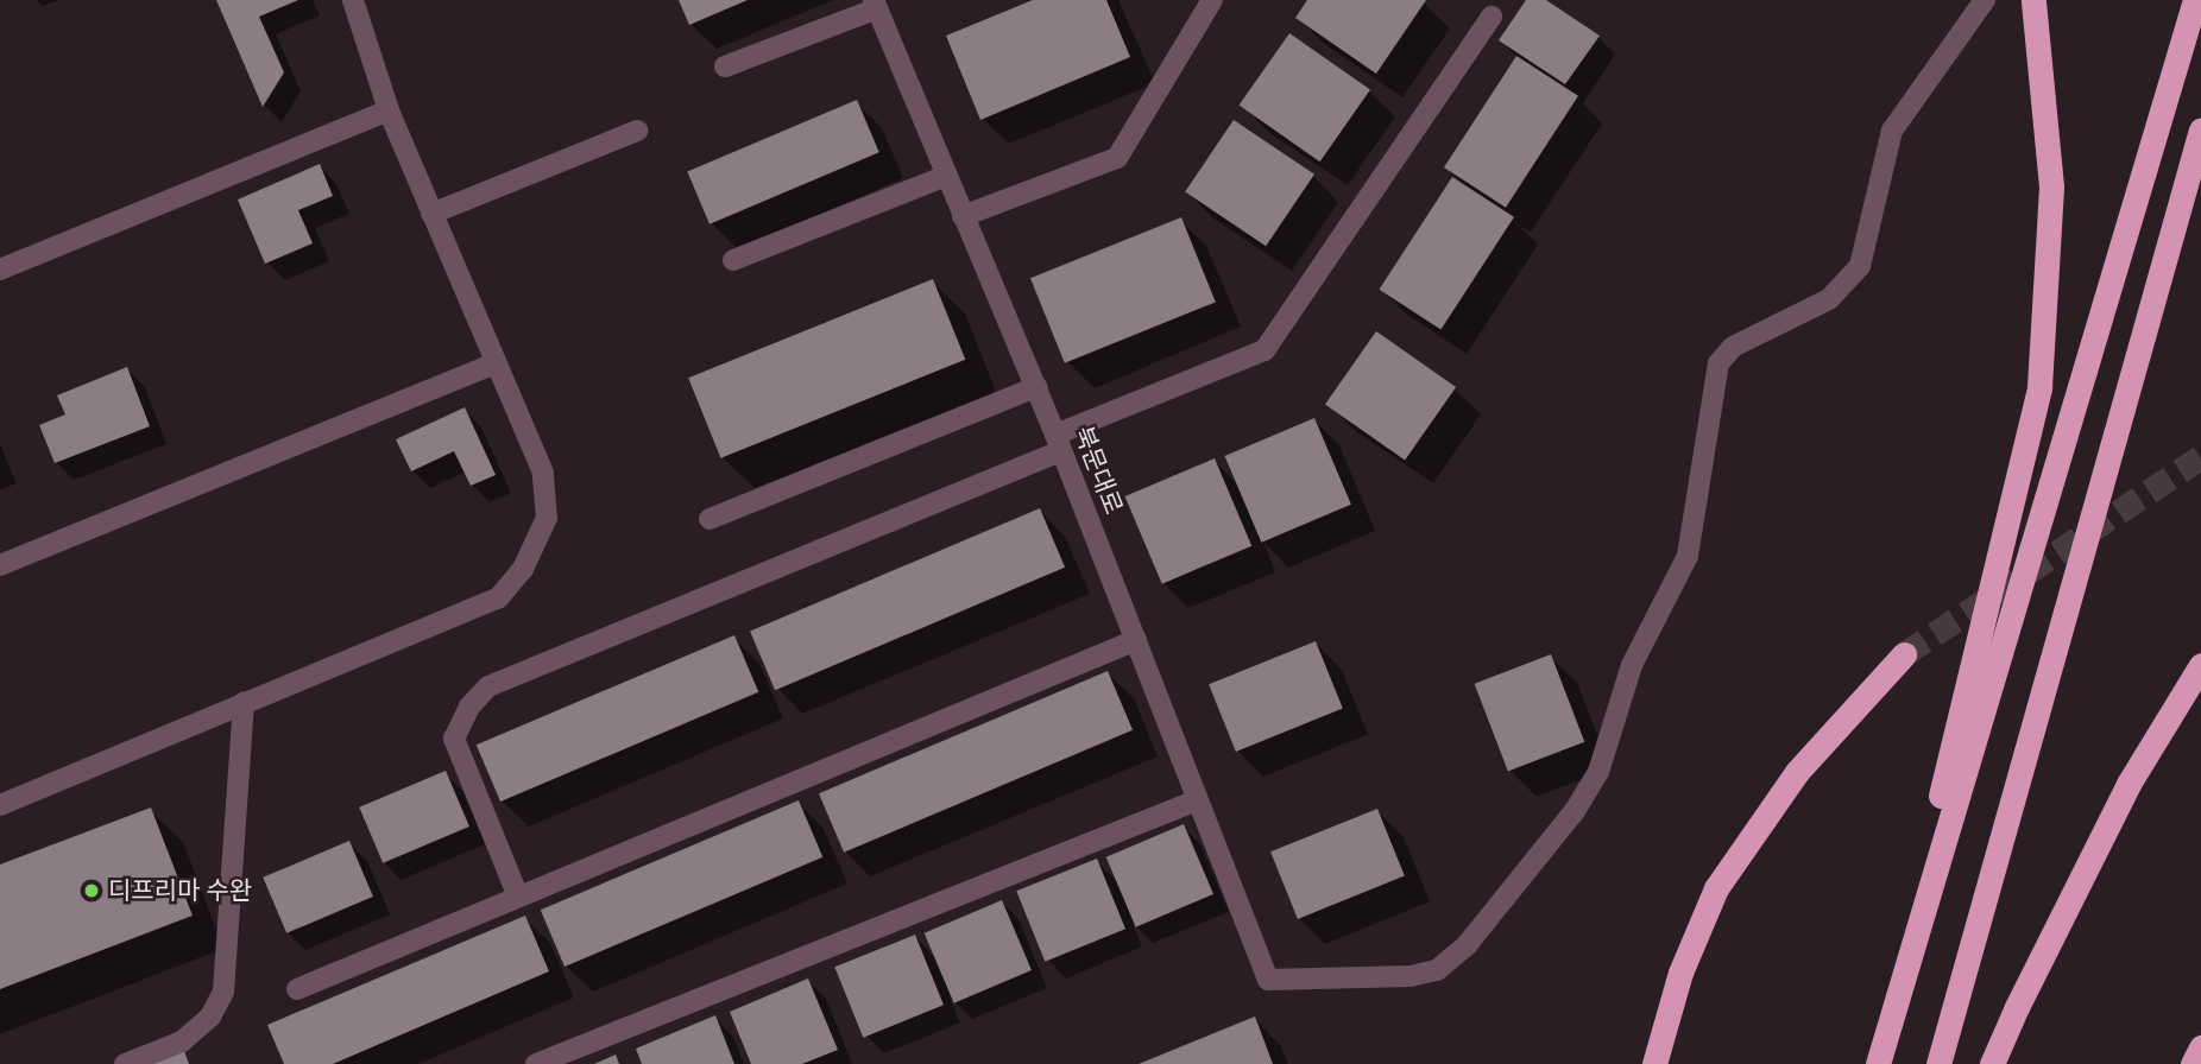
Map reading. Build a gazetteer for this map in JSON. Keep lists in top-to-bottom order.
{
  "streets": {
    "street": ["북문대로"]
  },
  "places": ["디프리마 수완"]
}
